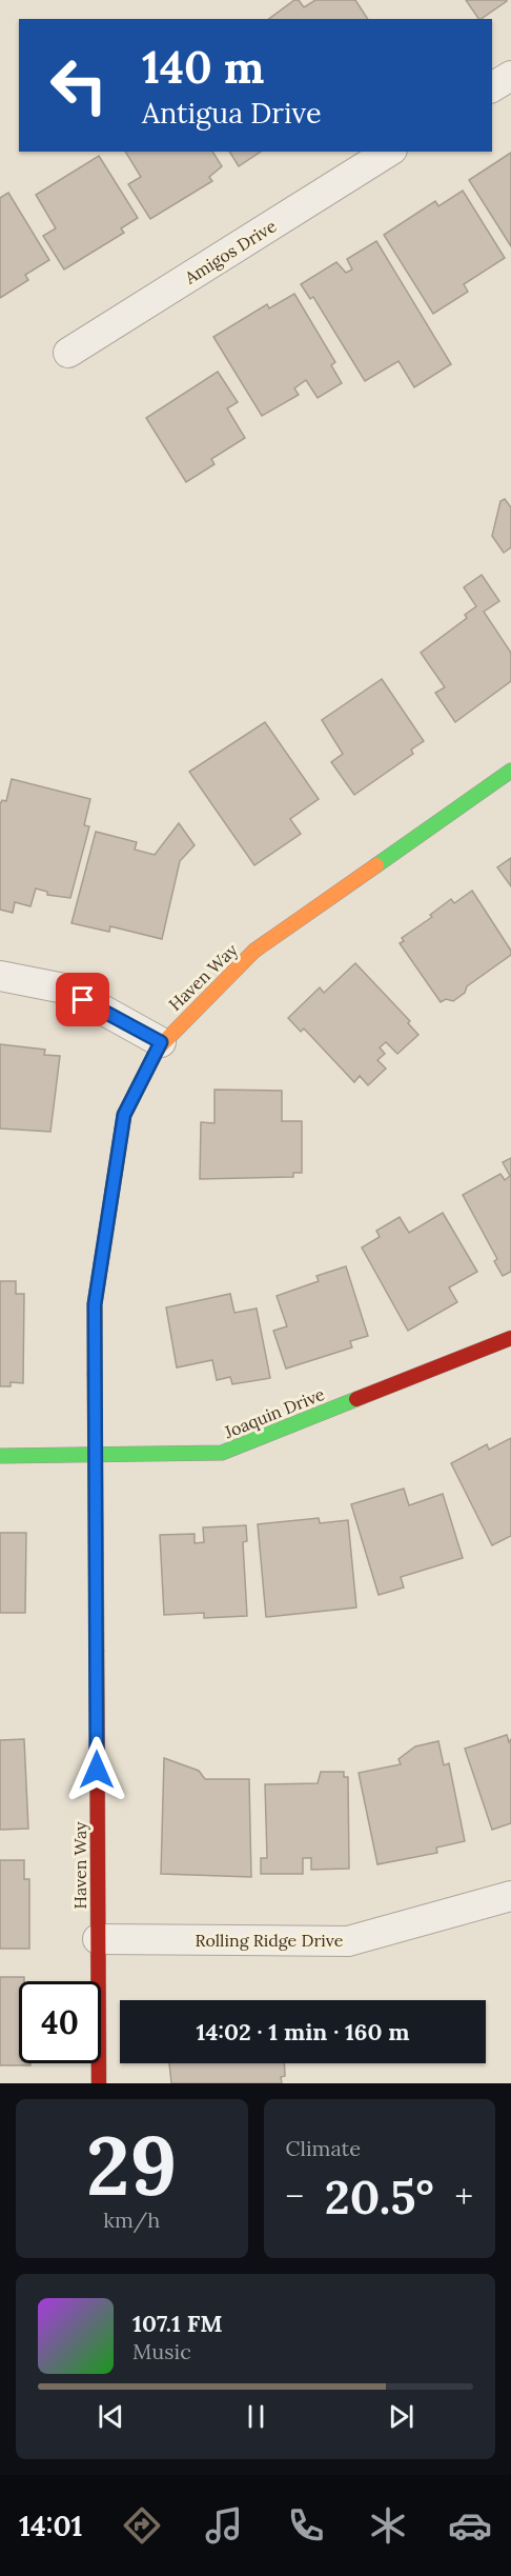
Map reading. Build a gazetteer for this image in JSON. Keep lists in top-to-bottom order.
{
  "streets": {
    "street": [
      "Amigos Drive",
      "Haven Way",
      "Joaquin Drive",
      "Rolling Ridge Drive"
    ]
  },
  "crossings": [
    ["Haven Way", "Joaquin Drive"],
    ["Haven Way", "Rolling Ridge Drive"]
  ],
  "page": {
    "turn": ["140 m", "Antigua Drive"],
    "limit": "40",
    "trip": "14:02 · 1 min · 160 m",
    "tile": [
      ["29", "km/h"],
      "Climate"
    ],
    "heat": ["−", "20.5°", "+"],
    "song": ["107.1 FM", "Music"],
    "tabs": "14:01"
  }
}
